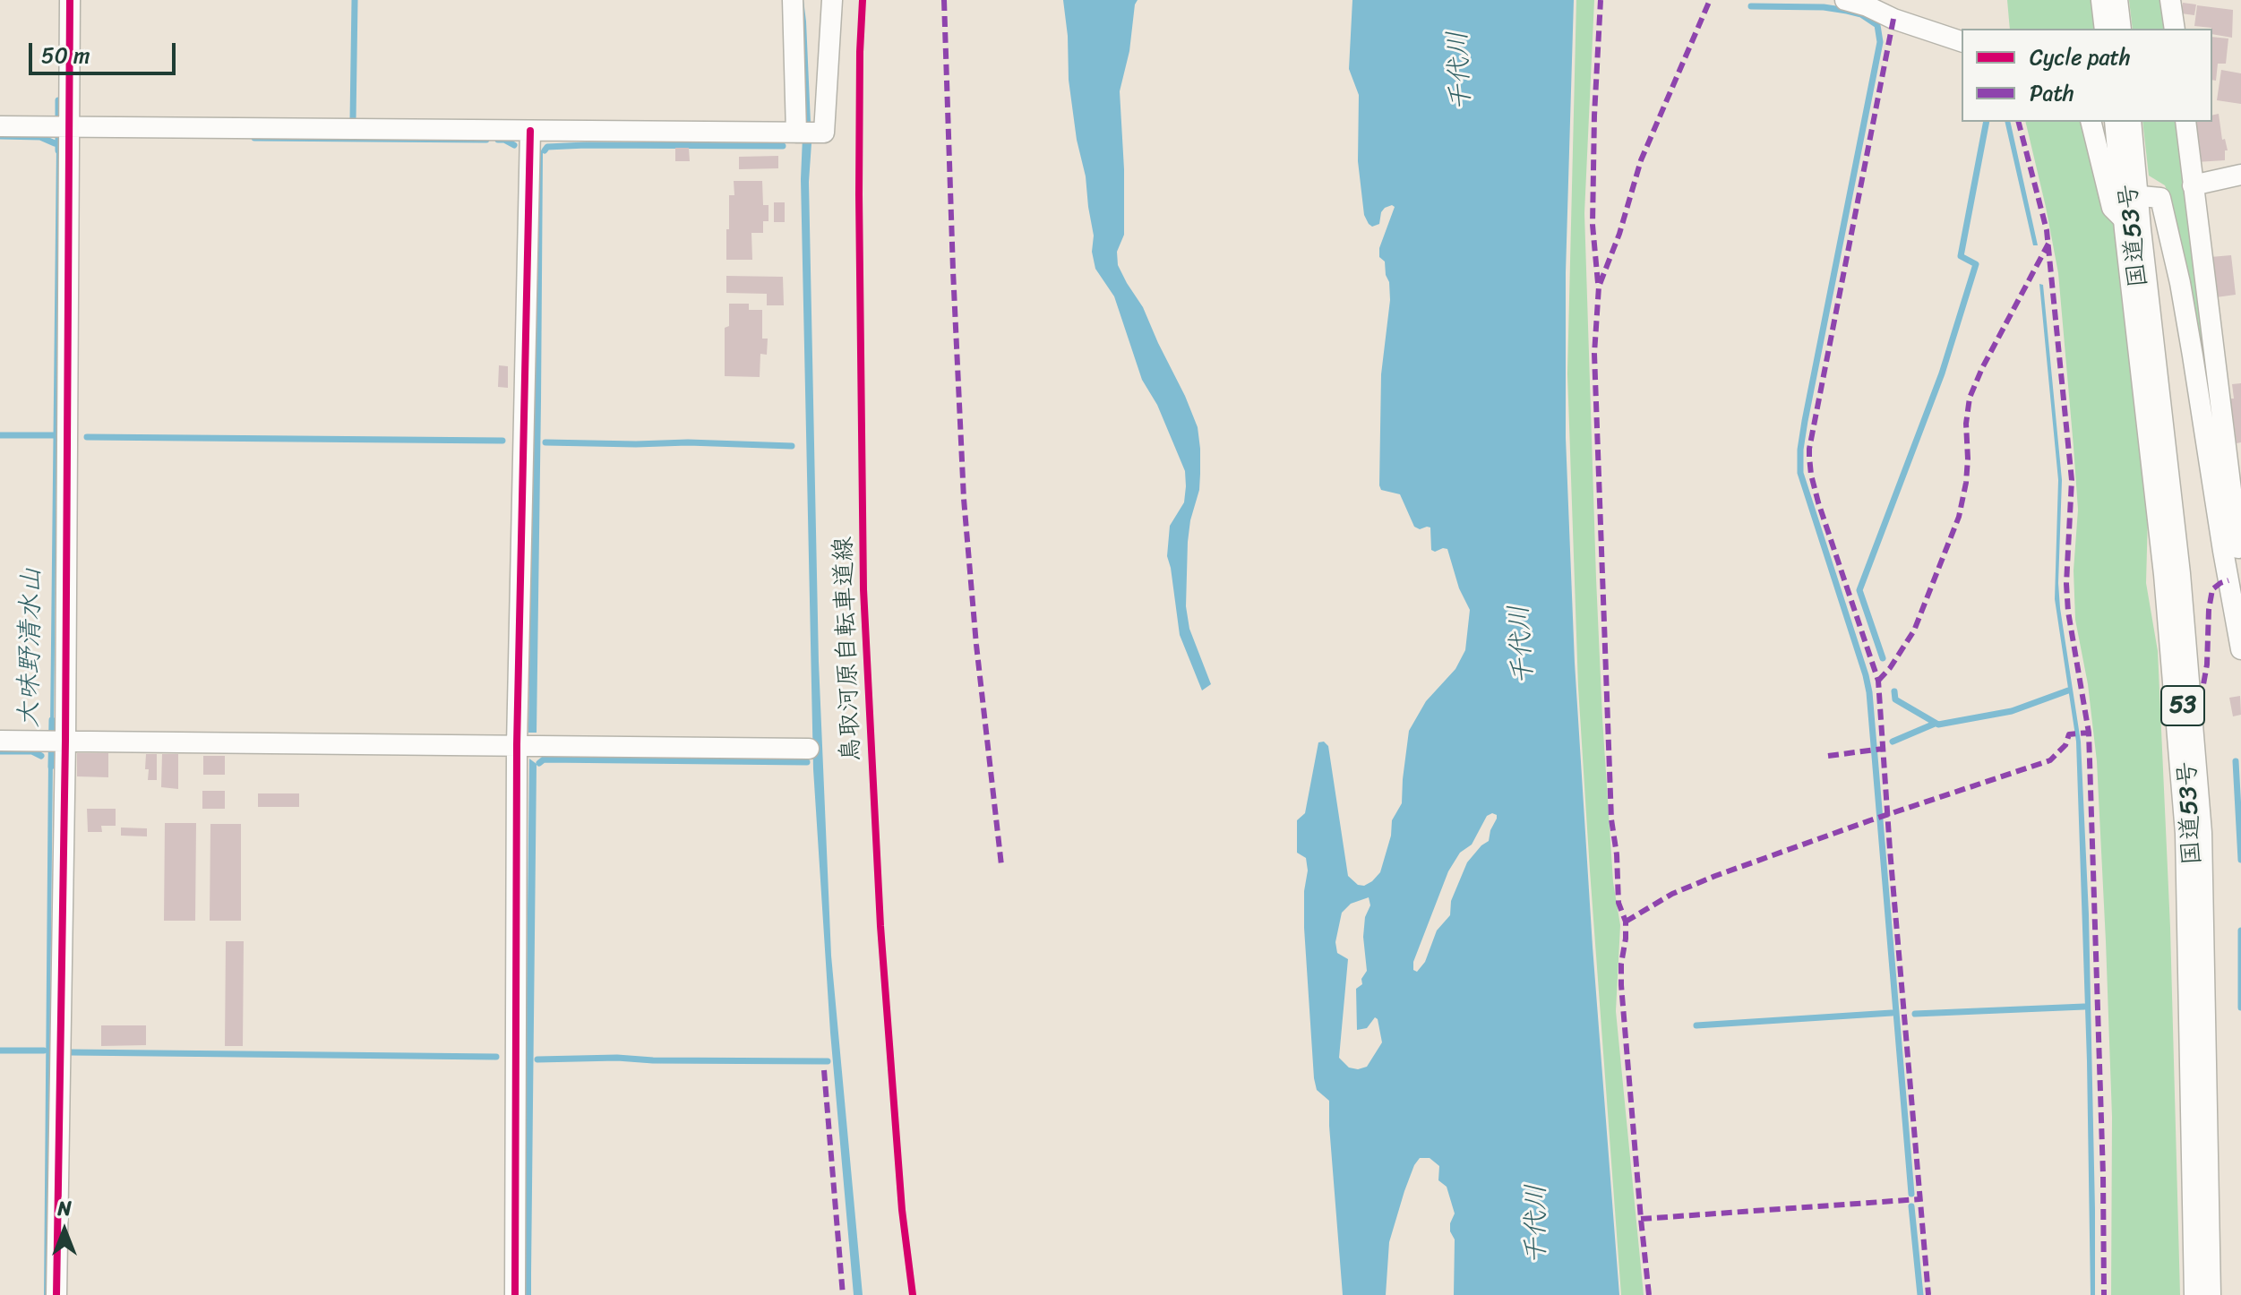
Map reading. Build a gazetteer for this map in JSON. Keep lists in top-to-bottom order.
{
  "streets": {
    "highway": ["国道53号", "53"],
    "cycle path": ["鳥取河原自転車道線"]
  },
  "water": ["千代川", "大味野清水山"],
  "legend": ["Cycle path", "Path"],
  "scale_bar": "50 m",
  "north": "top"
}
